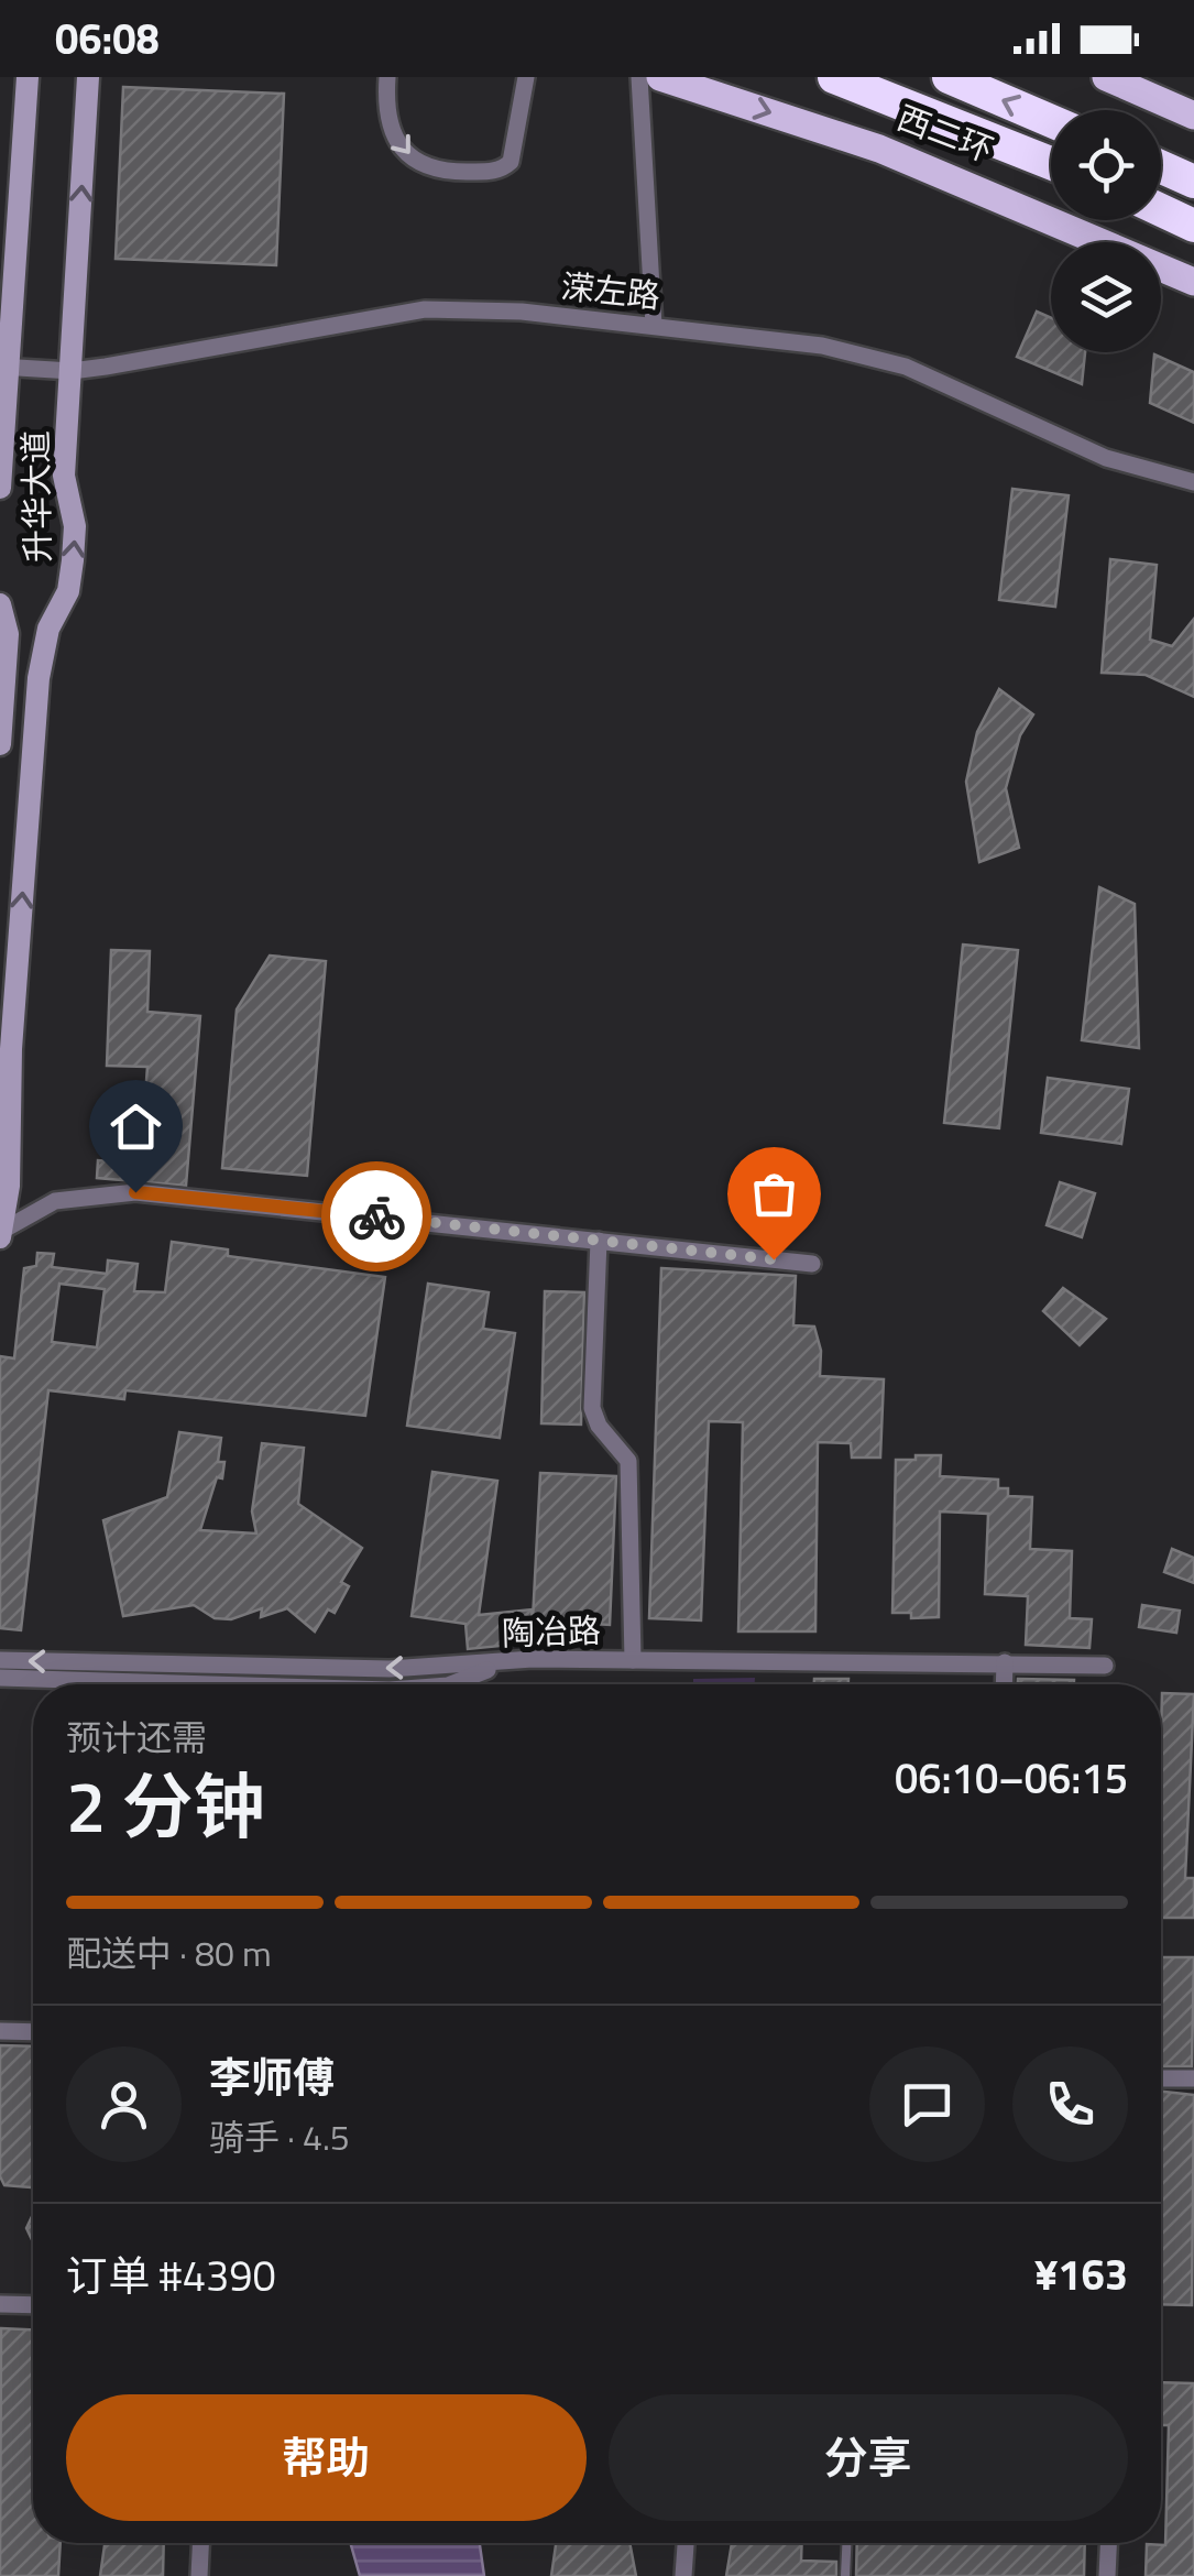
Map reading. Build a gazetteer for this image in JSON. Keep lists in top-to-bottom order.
{
  "streets": {
    "highway": ["西二环"],
    "street": ["溁左路", "升华大道", "陶冶路"]
  },
  "crossings": [
    ["溁左路", "升华大道"]
  ],
  "page": {
    "status": "06:08",
    "heading": ["2 分钟", "预计还需", "06:10–06:15"],
    "panel": [
      "李师傅",
      "骑手 · 4.5",
      "订单 #4390",
      "¥163"
    ],
    "bar": "配送中 · 80 m",
    "buttons": ["帮助", "分享"]
  }
}
